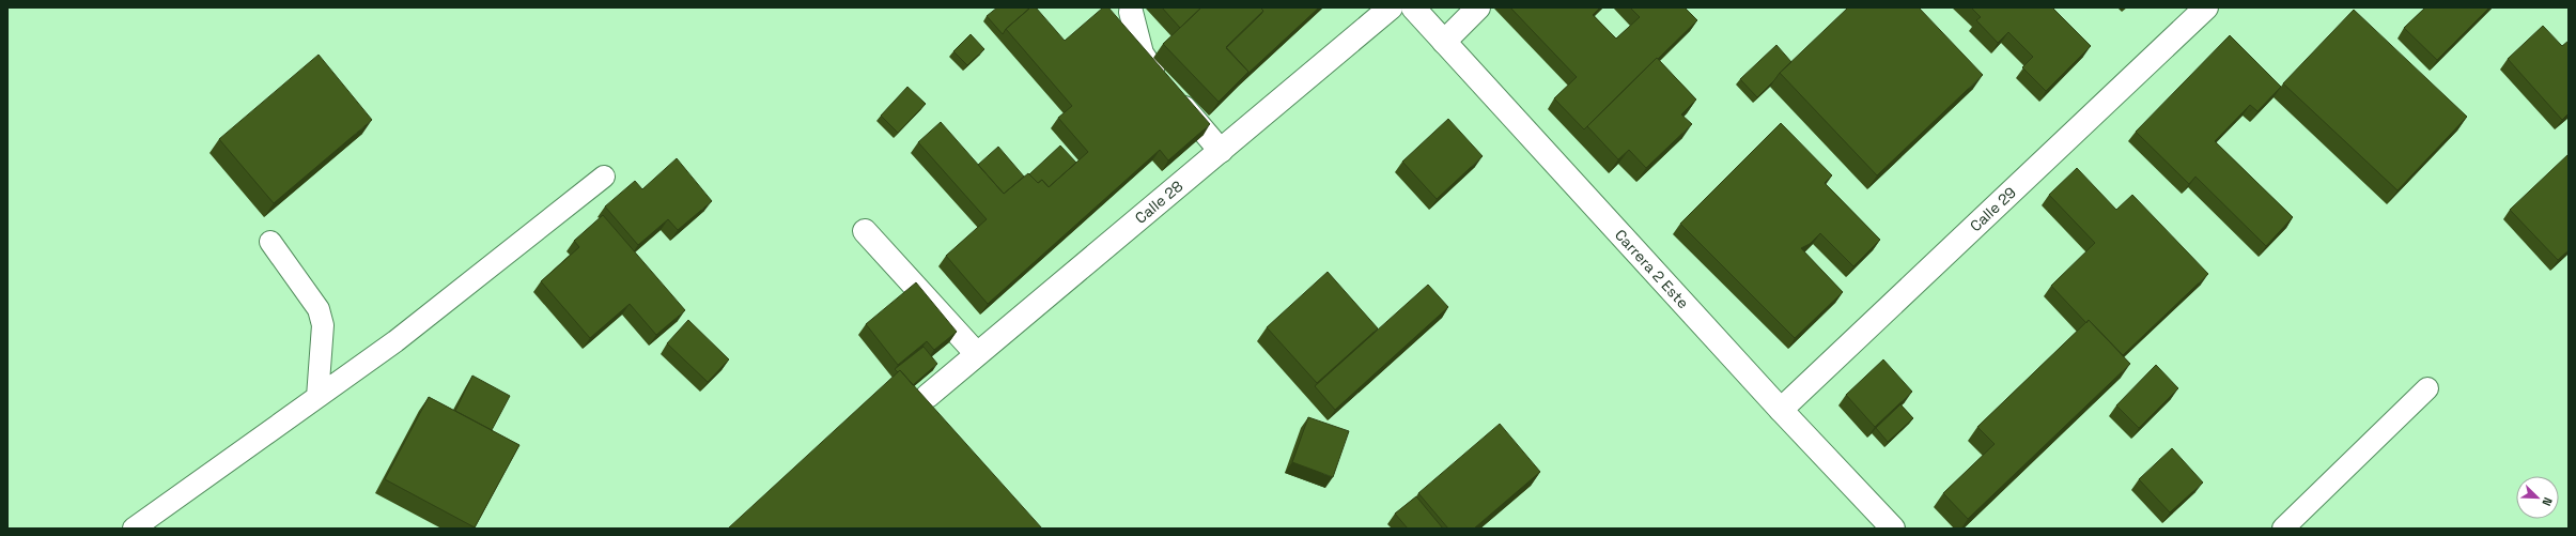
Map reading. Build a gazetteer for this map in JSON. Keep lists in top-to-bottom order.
{
  "streets": {
    "street": ["Calle 28", "Calle 29", "Carrera 2 Este"]
  },
  "crossings": [
    ["Calle 29", "Carrera 2 Este"]
  ],
  "north": "bottom right"
}
